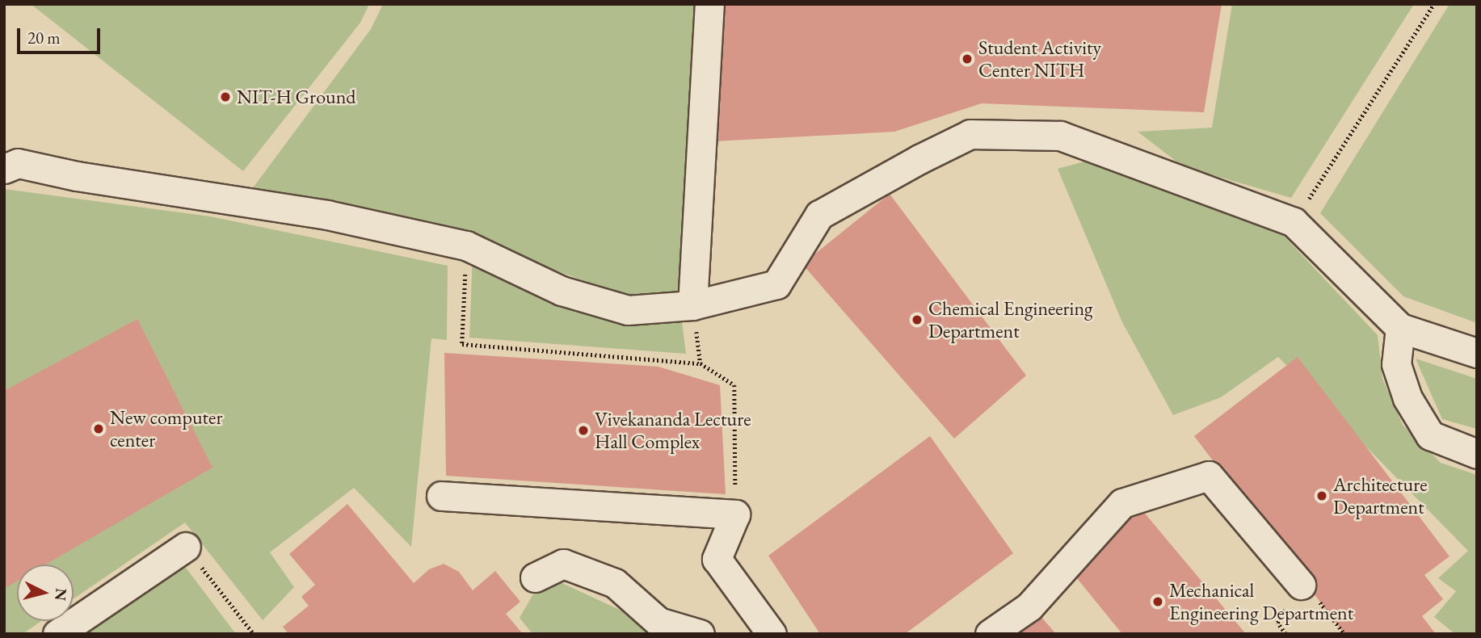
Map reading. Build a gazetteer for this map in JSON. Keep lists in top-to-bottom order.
{
  "places": [
    "Student Activity Center NITH",
    "NIT-H Ground",
    "Chemical Engineering Department",
    "New computer center",
    "Vivekananda Lecture Hall Complex",
    "Architecture Department",
    "Mechanical Engineering Department"
  ],
  "scale_bar": "20 m",
  "north": "right"
}
